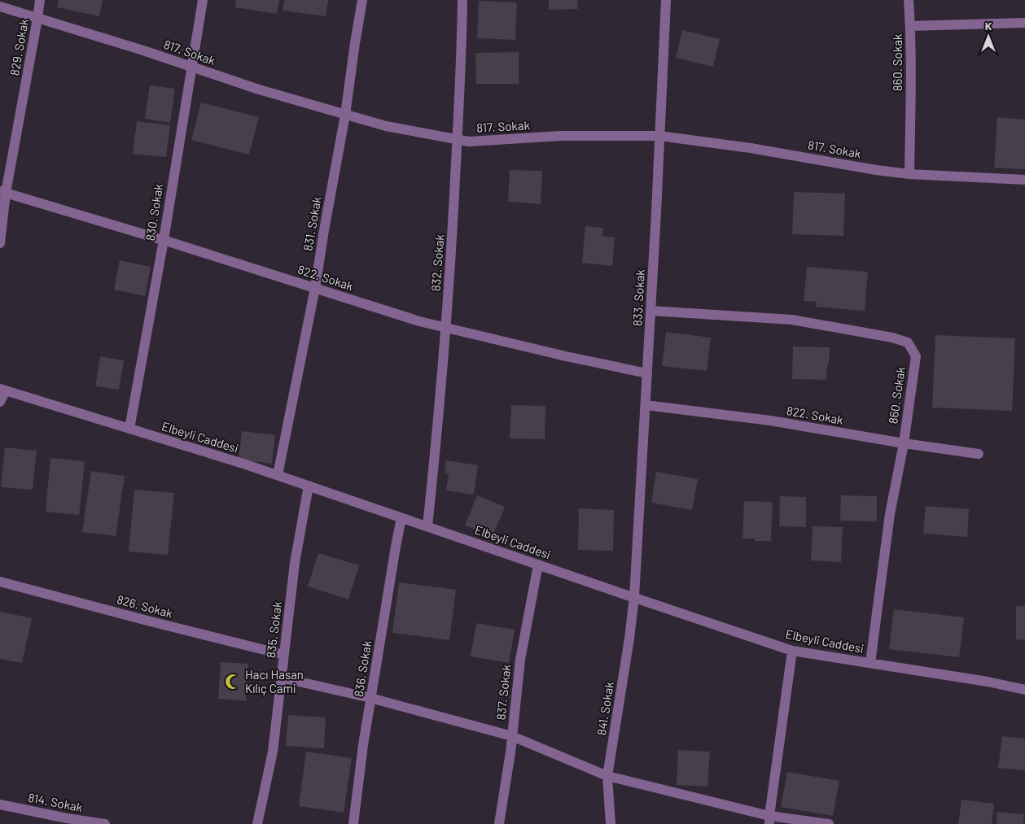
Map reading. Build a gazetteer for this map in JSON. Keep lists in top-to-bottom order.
{
  "streets": {
    "street": [
      "829. Sokak",
      "817. Sokak",
      "860. Sokak",
      "830. Sokak",
      "831. Sokak",
      "832. Sokak",
      "822. Sokak",
      "833. Sokak",
      "Elbeyli Caddesi",
      "826. Sokak",
      "835. Sokak",
      "836. Sokak",
      "837. Sokak",
      "841. Sokak",
      "814. Sokak"
    ]
  },
  "crossings": [
    ["829. Sokak", "817. Sokak"],
    ["829. Sokak", "822. Sokak"],
    ["817. Sokak", "860. Sokak"],
    ["817. Sokak", "830. Sokak"],
    ["817. Sokak", "831. Sokak"],
    ["817. Sokak", "832. Sokak"],
    ["817. Sokak", "833. Sokak"],
    ["860. Sokak", "822. Sokak"],
    ["860. Sokak", "833. Sokak"],
    ["860. Sokak", "Elbeyli Caddesi"],
    ["830. Sokak", "822. Sokak"],
    ["830. Sokak", "Elbeyli Caddesi"],
    ["831. Sokak", "822. Sokak"],
    ["831. Sokak", "Elbeyli Caddesi"],
    ["832. Sokak", "822. Sokak"],
    ["832. Sokak", "Elbeyli Caddesi"],
    ["822. Sokak", "833. Sokak"],
    ["833. Sokak", "Elbeyli Caddesi"],
    ["833. Sokak", "841. Sokak"],
    ["Elbeyli Caddesi", "835. Sokak"],
    ["Elbeyli Caddesi", "836. Sokak"],
    ["Elbeyli Caddesi", "837. Sokak"],
    ["Elbeyli Caddesi", "841. Sokak"],
    ["826. Sokak", "835. Sokak"]
  ],
  "places": {
    "mosque": ["Hacı Hasan Kılıç Cami"]
  },
  "north": "top"
}
